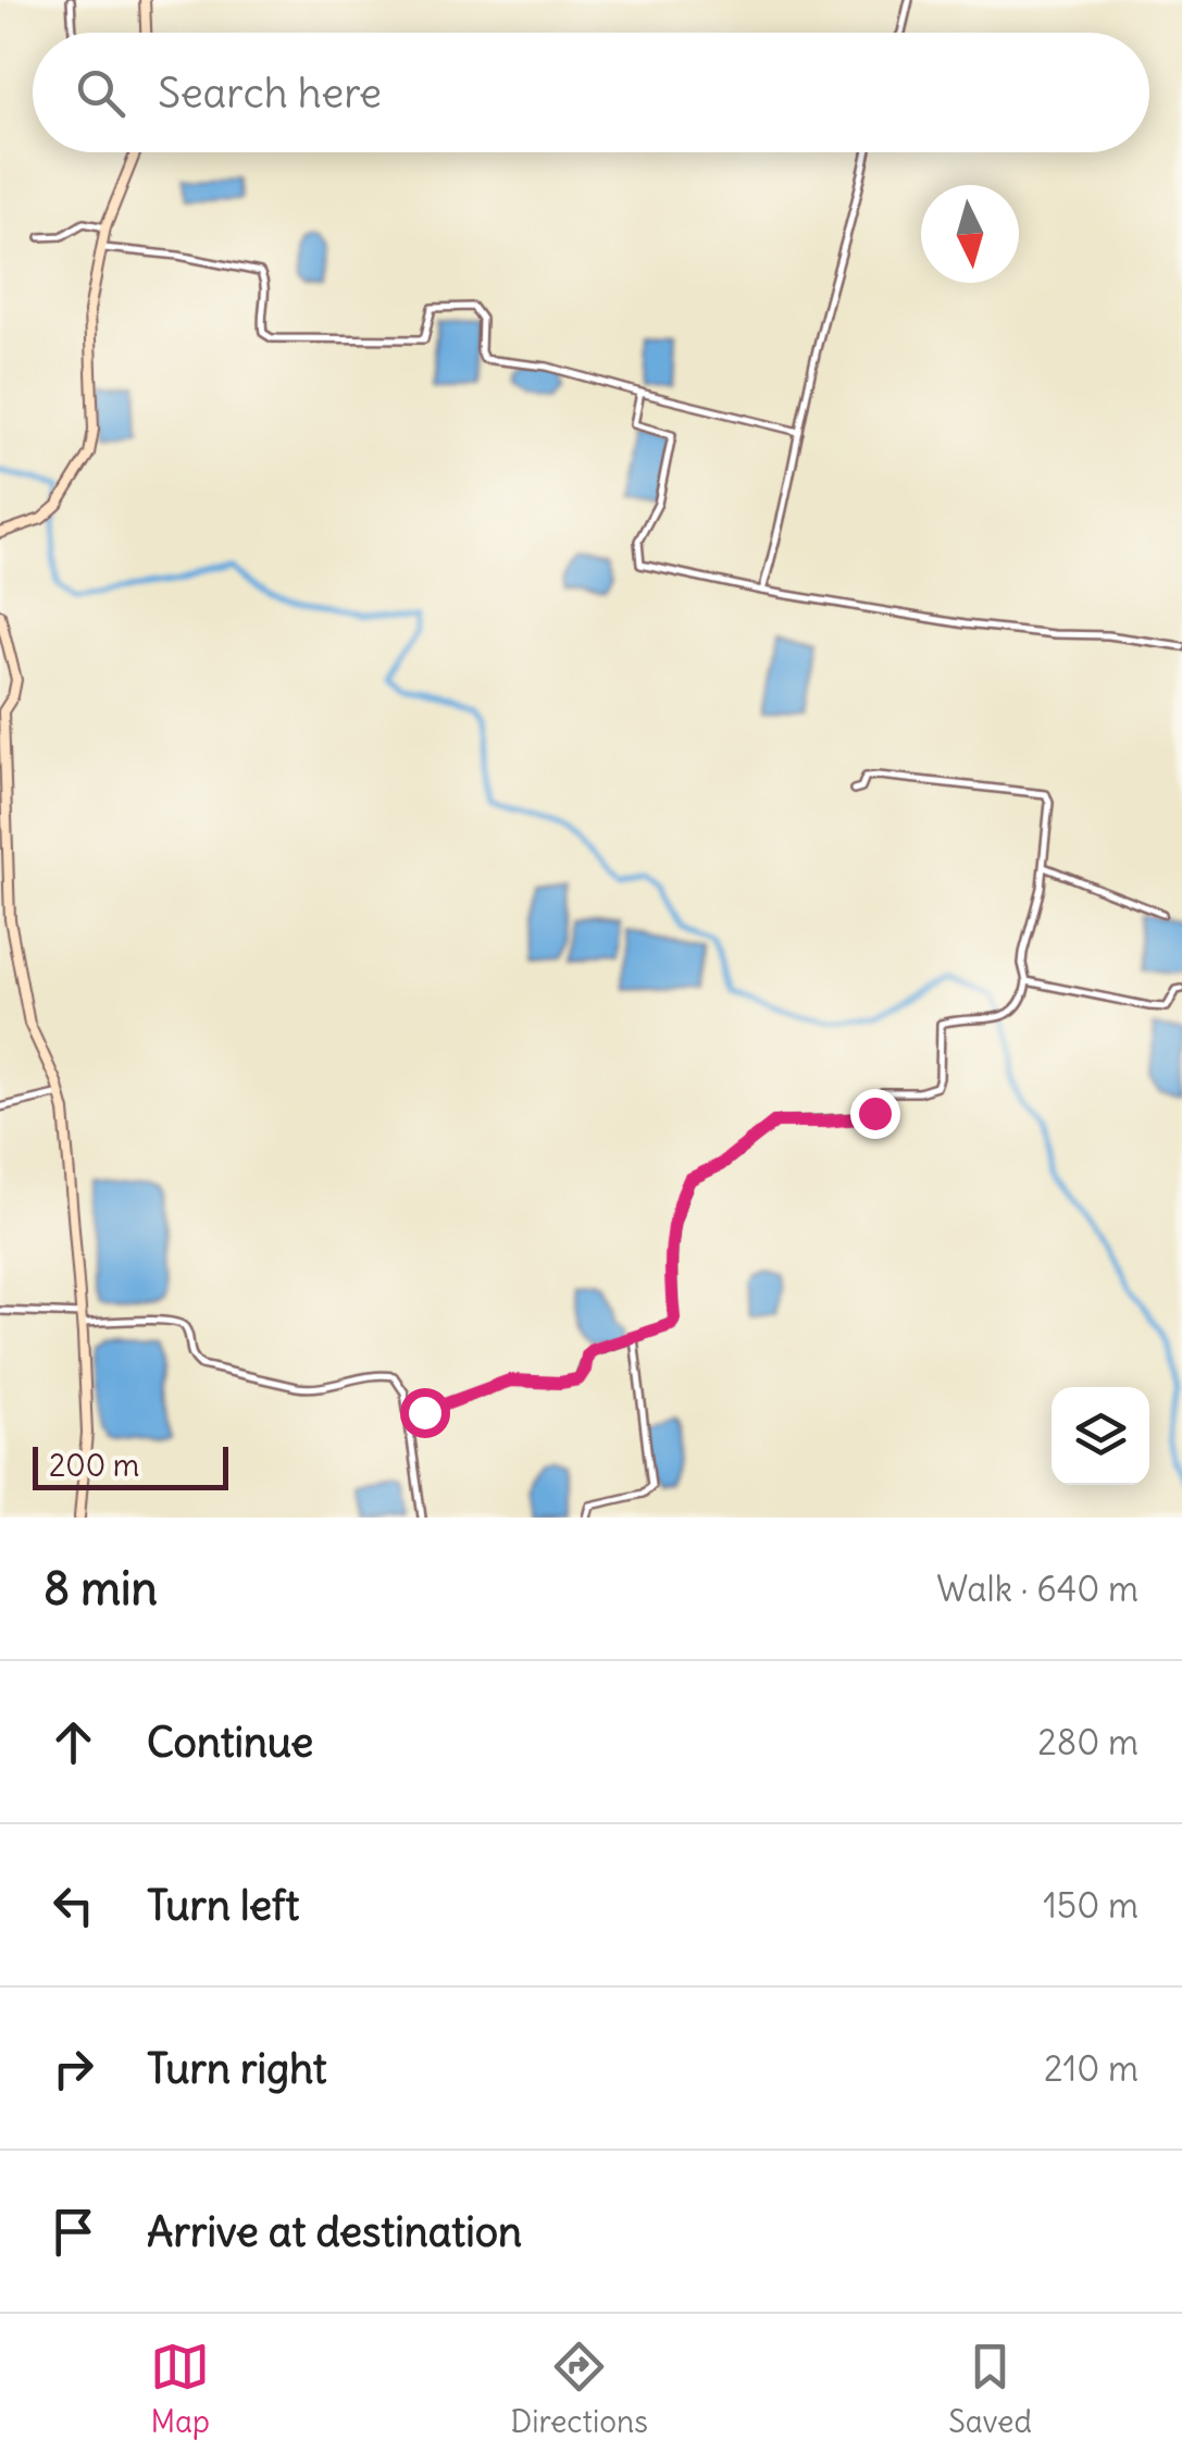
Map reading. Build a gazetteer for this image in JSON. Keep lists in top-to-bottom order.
{
  "scale_bar": "200 m",
  "north": "bottom",
  "page": {
    "search": "Search here",
    "scale": "200 m",
    "heading": ["8 min", "Walk · 640 m"],
    "list": [
      ["Continue", "280 m"],
      ["Turn left", "150 m"],
      ["Turn right", "210 m"],
      "Arrive at destination"
    ],
    "nav": ["Map", "Directions", "Saved"]
  }
}
